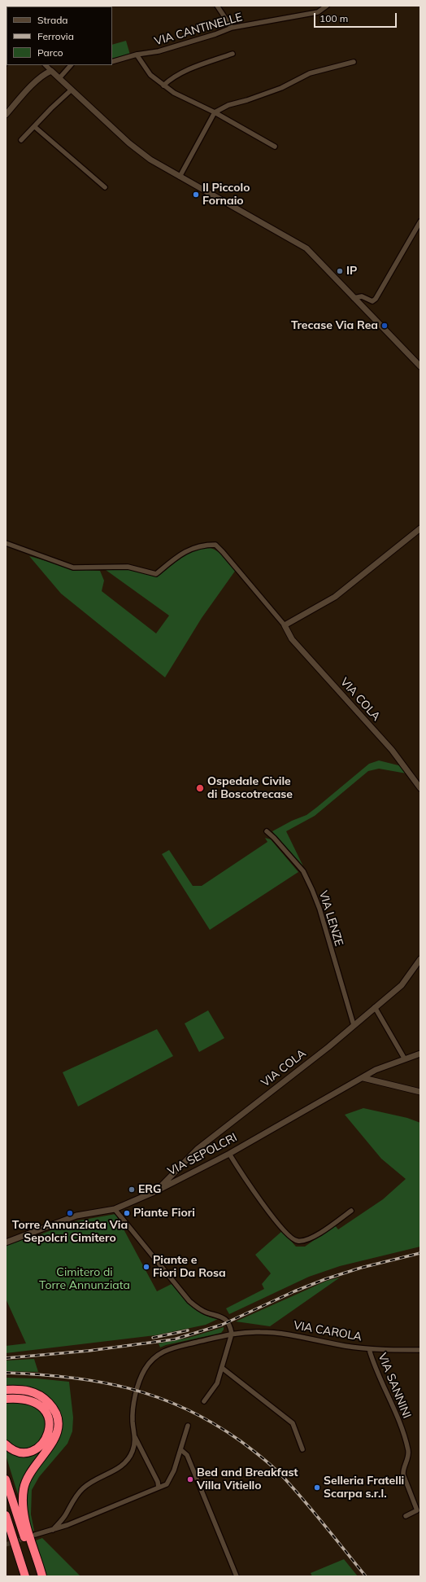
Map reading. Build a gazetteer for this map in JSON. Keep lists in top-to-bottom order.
{
  "streets": {
    "street": [
      "VIA CANTINELLE",
      "VIA COLA",
      "VIA LENZE",
      "VIA SEPOLCRI",
      "VIA CAROLA",
      "VIA SANNINI"
    ]
  },
  "crossings": [
    ["VIA COLA", "VIA LENZE"],
    ["VIA COLA", "VIA SEPOLCRI"],
    ["VIA CAROLA", "VIA SANNINI"]
  ],
  "parks": ["Cimitero di Torre Annunziata"],
  "places": [
    "Il Piccolo Fornaio",
    "IP",
    "Trecase Via Rea",
    "Ospedale Civile di Boscotrecase",
    "ERG",
    "Torre Annunziata Via Sepolcri Cimitero",
    "Piante Fiori",
    "Piante e Fiori Da Rosa",
    "Bed and Breakfast Villa Vitiello",
    "Selleria Fratelli Scarpa s.r.l."
  ],
  "legend": ["Strada", "Ferrovia", "Parco"],
  "scale_bar": "100 m"
}
